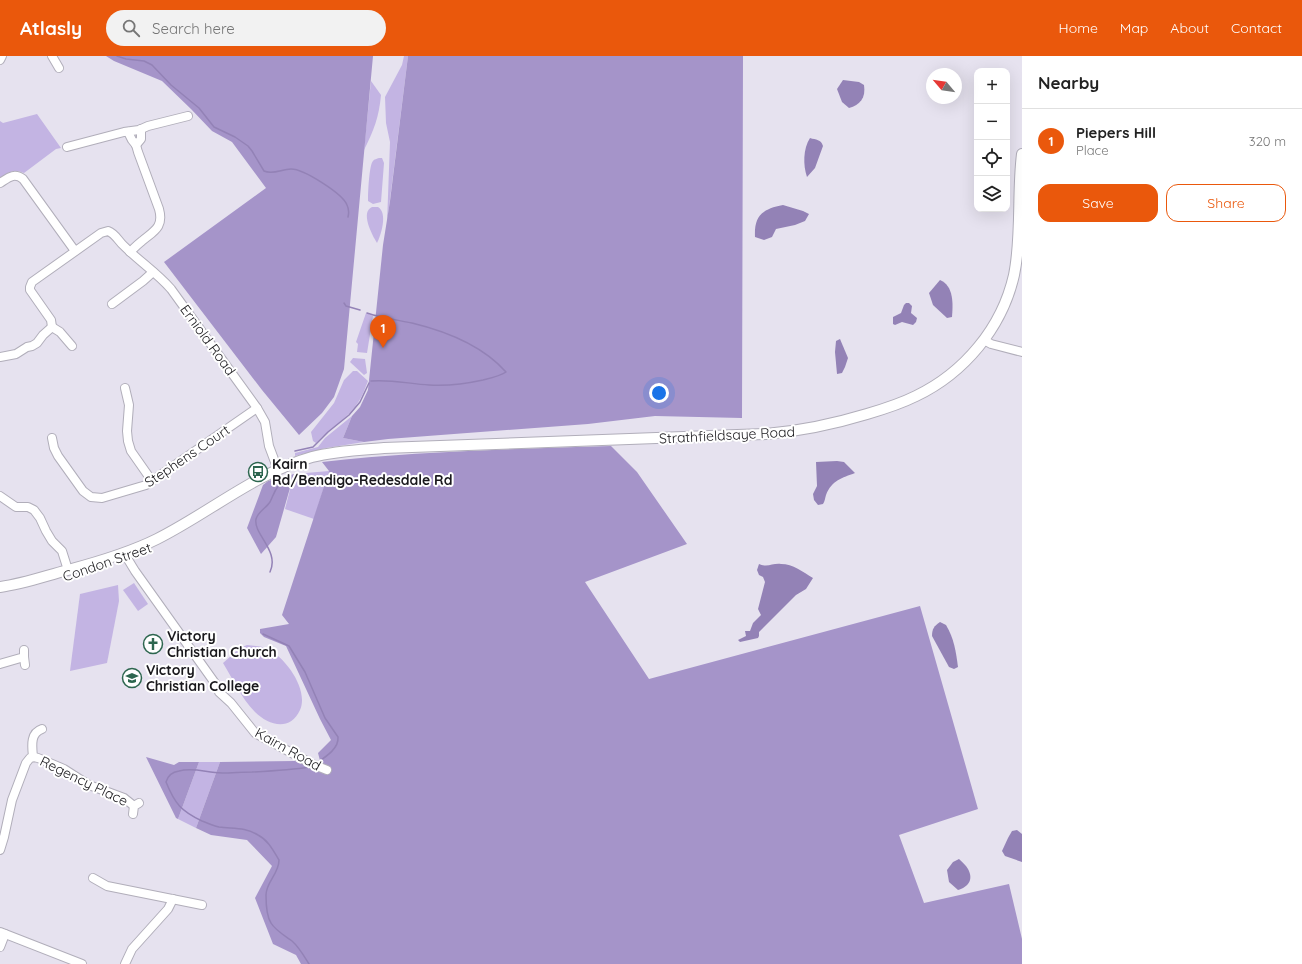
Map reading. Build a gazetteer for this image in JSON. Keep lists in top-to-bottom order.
{
  "streets": {
    "main road": ["Strathfieldsaye Road", "Condon Street"],
    "street": [
      "Erniold Road",
      "Stephens Court",
      "Kairn Road",
      "Regency Place"
    ]
  },
  "crossings": [
    ["Erniold Road", "Strathfieldsaye Road"],
    ["Erniold Road", "Stephens Court"],
    ["Erniold Road", "Condon Street"],
    ["Strathfieldsaye Road", "Condon Street"],
    ["Condon Street", "Kairn Road"]
  ],
  "places": {
    "bus stop": ["Kairn Rd/Bendigo-Redesdale Rd"],
    "church": ["Victory Christian Church"],
    "school or university": ["Victory Christian College"]
  },
  "north": "top left",
  "page": {
    "header": "Atlasly",
    "search": "Search here",
    "nav": [
      "Home",
      "Map",
      "About",
      "Contact"
    ],
    "heading": "Nearby",
    "map_buttons": ["+", "−"],
    "list": [
      {
        "mark": "1",
        "name": "Piepers Hill",
        "note": "Place",
        "value": "320 m"
      }
    ],
    "buttons": ["Save", "Share"],
    "pins": "1"
  }
}
